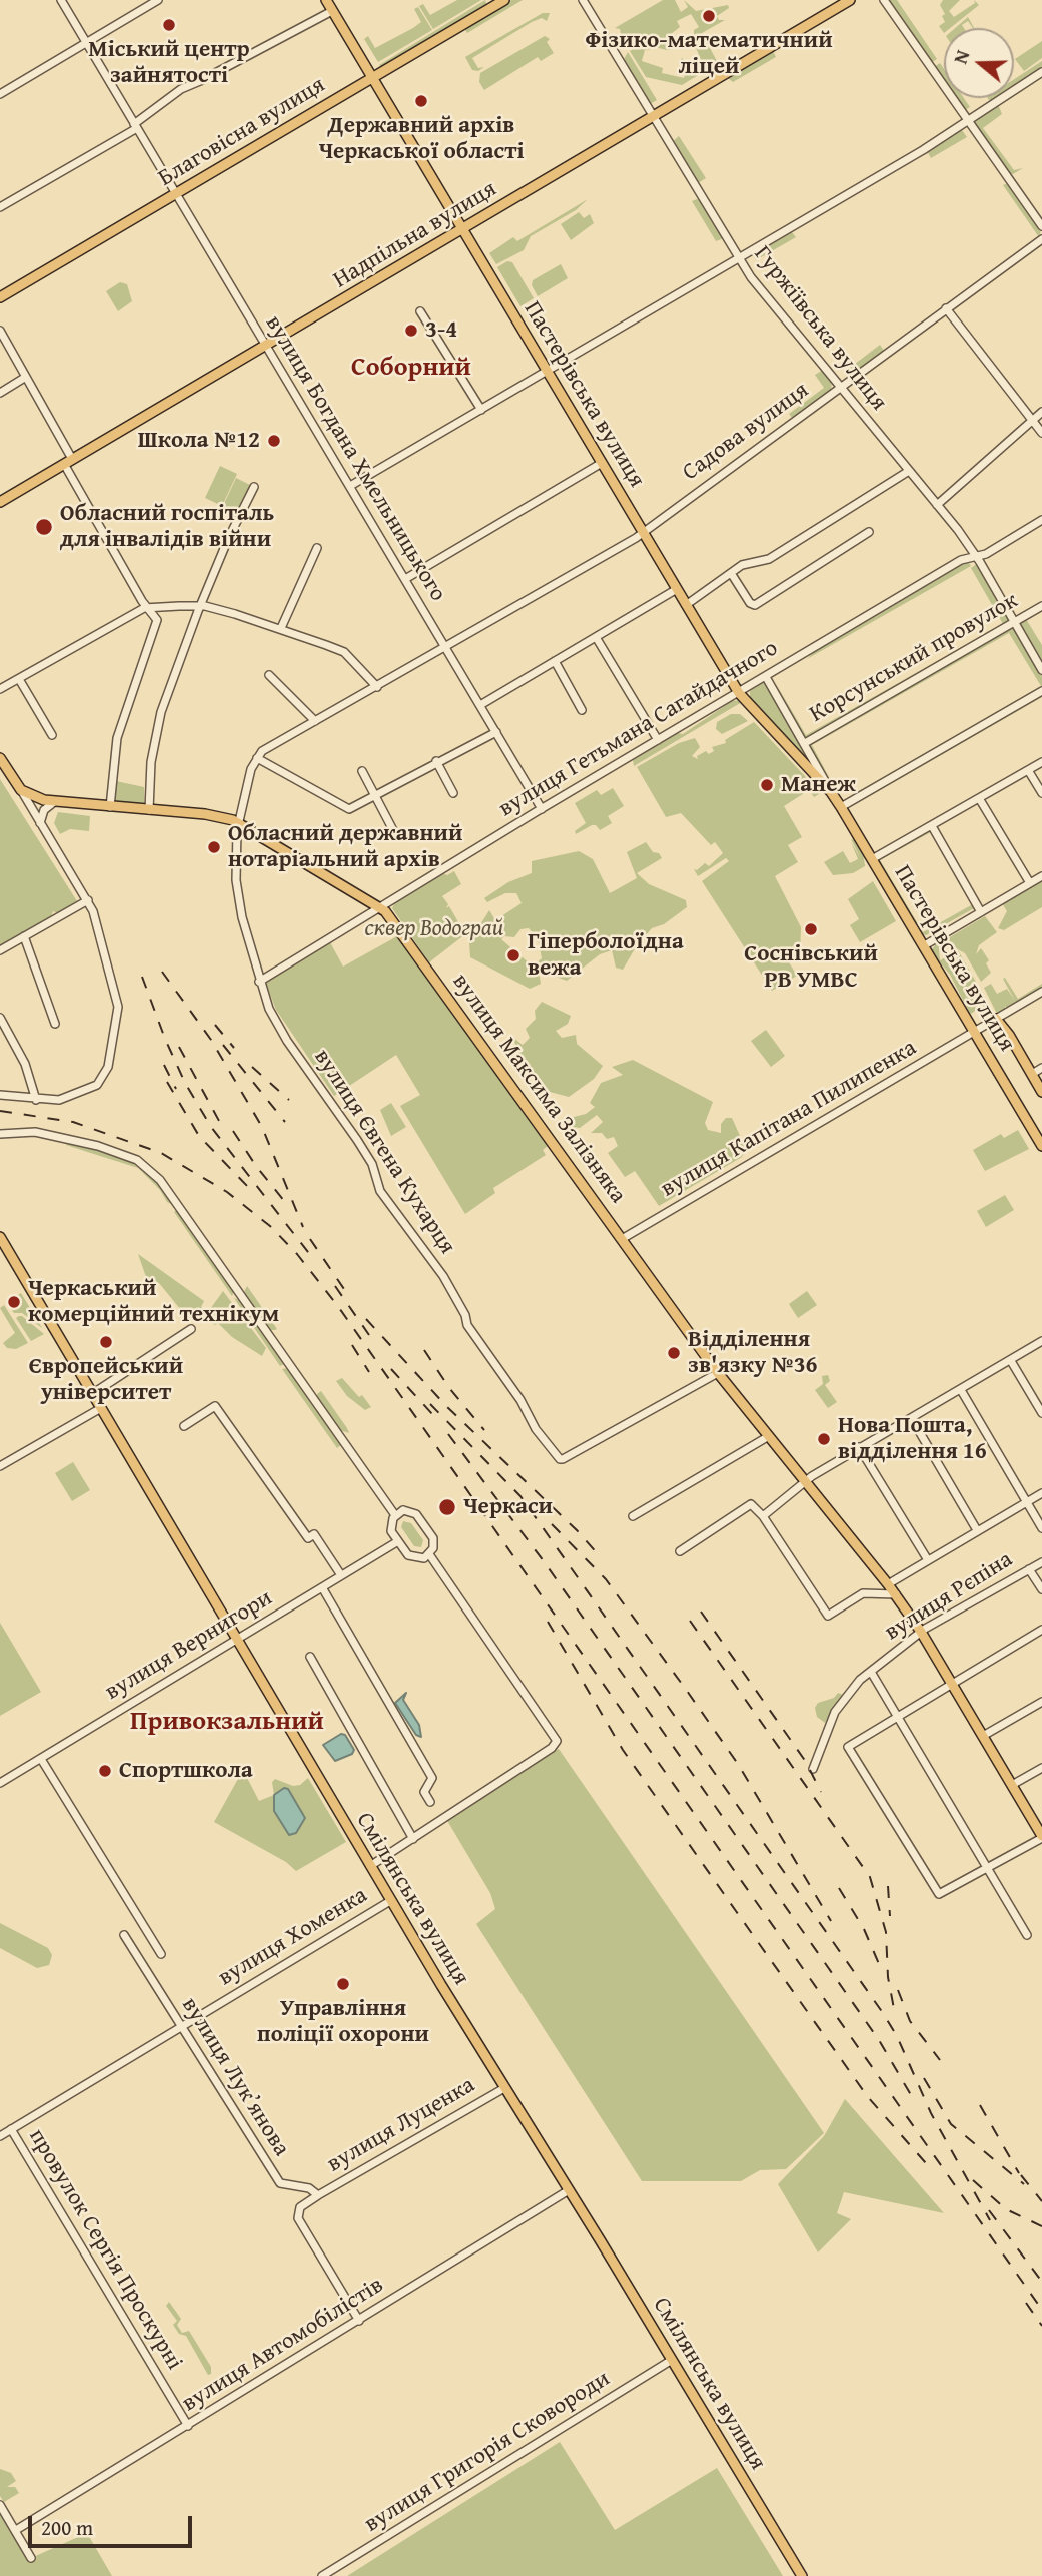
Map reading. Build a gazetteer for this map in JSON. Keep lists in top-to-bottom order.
{
  "streets": {
    "main road": [
      "Благовісна вулиця",
      "Надпільна вулиця",
      "Пастерівська вулиця",
      "вулиця Максима Залізняка",
      "Смілянська вулиця"
    ],
    "street": [
      "Гуржіївська вулиця",
      "Садова вулиця",
      "вулиця Богдана Хмельницького",
      "Корсунський провулок",
      "вулиця Гетьмана Сагайдачного",
      "вулиця Капітана Пилипенка",
      "вулиця Євгена Кухарця",
      "вулиця Рєпіна",
      "вулиця Вернигори",
      "вулиця Хоменка",
      "вулиця Лукʼянова",
      "вулиця Луценка",
      "провулок Сергія Проскурні",
      "вулиця Автомобілістів",
      "вулиця Григорія Сковороди"
    ]
  },
  "crossings": [
    ["Благовісна вулиця", "Пастерівська вулиця"],
    ["Благовісна вулиця", "вулиця Богдана Хмельницького"],
    ["Надпільна вулиця", "Гуржіївська вулиця"],
    ["Надпільна вулиця", "Пастерівська вулиця"],
    ["Надпільна вулиця", "вулиця Богдана Хмельницького"],
    ["Гуржіївська вулиця", "Садова вулиця"],
    ["Гуржіївська вулиця", "Корсунський провулок"],
    ["Гуржіївська вулиця", "вулиця Гетьмана Сагайдачного"],
    ["Пастерівська вулиця", "Садова вулиця"],
    ["Пастерівська вулиця", "Корсунський провулок"],
    ["Пастерівська вулиця", "вулиця Гетьмана Сагайдачного"],
    ["Пастерівська вулиця", "вулиця Капітана Пилипенка"],
    ["Садова вулиця", "вулиця Богдана Хмельницького"],
    ["вулиця Богдана Хмельницького", "вулиця Гетьмана Сагайдачного"],
    ["вулиця Гетьмана Сагайдачного", "вулиця Максима Залізняка"],
    ["вулиця Гетьмана Сагайдачного", "вулиця Євгена Кухарця"],
    ["вулиця Максима Залізняка", "вулиця Капітана Пилипенка"],
    ["вулиця Максима Залізняка", "вулиця Євгена Кухарця"],
    ["вулиця Максима Залізняка", "вулиця Рєпіна"],
    ["вулиця Вернигори", "Смілянська вулиця"],
    ["Смілянська вулиця", "вулиця Хоменка"],
    ["Смілянська вулиця", "вулиця Луценка"],
    ["Смілянська вулиця", "вулиця Автомобілістів"],
    ["Смілянська вулиця", "вулиця Григорія Сковороди"],
    ["вулиця Хоменка", "вулиця Лукʼянова"],
    ["вулиця Хоменка", "провулок Сергія Проскурні"],
    ["вулиця Лукʼянова", "вулиця Луценка"],
    ["провулок Сергія Проскурні", "вулиця Автомобілістів"]
  ],
  "districts": ["Соборний", "Привокзальний"],
  "parks": ["сквер Водограй"],
  "places": [
    "Фізико-математичний ліцей",
    "Міський центр зайнятості",
    "Державний архів Черкаської області",
    "3-4",
    "Школа №12",
    "Обласний госпіталь для інвалідів війни",
    "Манеж",
    "Обласний державний нотаріальний архів",
    "Соснівський РВ УМВС",
    "Гіперболоїдна вежа",
    "Черкаський комерційний технікум",
    "Європейський університет",
    "Відділення зв'язку №36",
    "Нова Пошта, відділення 16",
    "Черкаси",
    "Спортшкола",
    "Управління поліції охорони"
  ],
  "scale_bar": "200 m",
  "north": "left"
}
